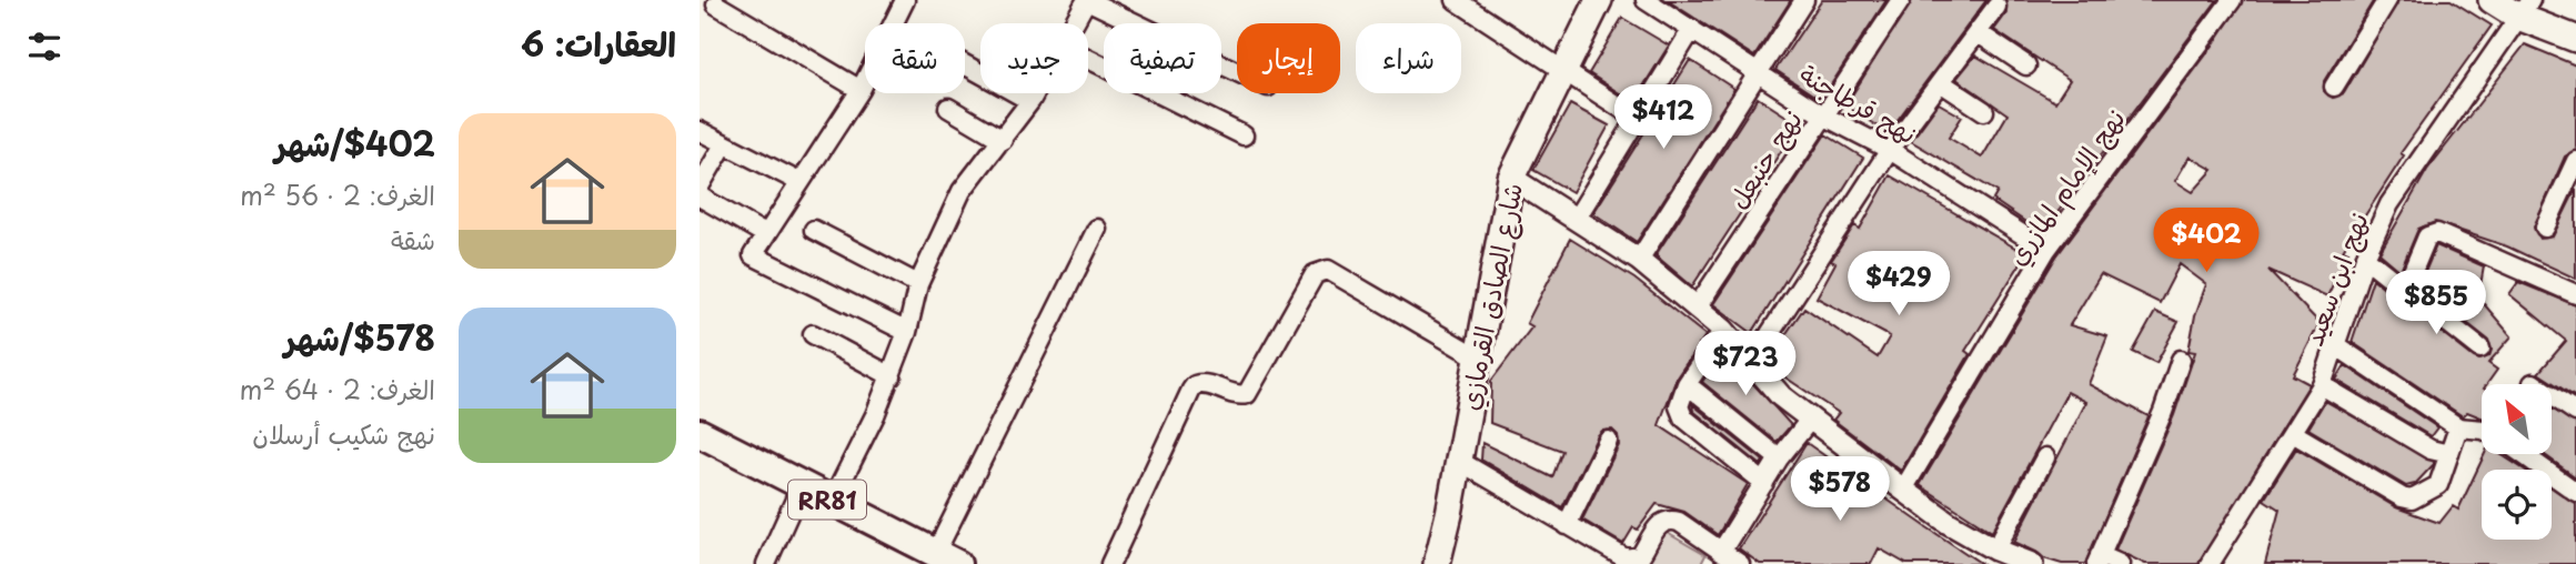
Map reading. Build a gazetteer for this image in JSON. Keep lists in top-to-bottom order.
{
  "streets": {
    "main road": ["شارع الصادق القرمازي", "RR81"],
    "street": [
      "نهج قرطاجنة",
      "نهج حنبعل",
      "نهج الإمام المازري",
      "نهج ابن سعيد"
    ]
  },
  "crossings": [
    ["نهج قرطاجنة", "نهج حنبعل"],
    ["نهج قرطاجنة", "نهج الإمام المازري"]
  ],
  "north": "top left",
  "page": {
    "heading": "العقارات: 6",
    "chip": [
      "شراء",
      "إيجار",
      "تصفية",
      "جديد",
      "شقة"
    ],
    "price": [
      "$412",
      "$402",
      "$429",
      "$855",
      "$723",
      "$578"
    ],
    "list": [
      {
        "name": "$402/شهر",
        "note": "الغرف: 2 · 56 m² · شقة"
      },
      {
        "name": "$578/شهر",
        "note": "الغرف: 2 · 64 m² · نهج شكيب أرسلان"
      }
    ]
  }
}
